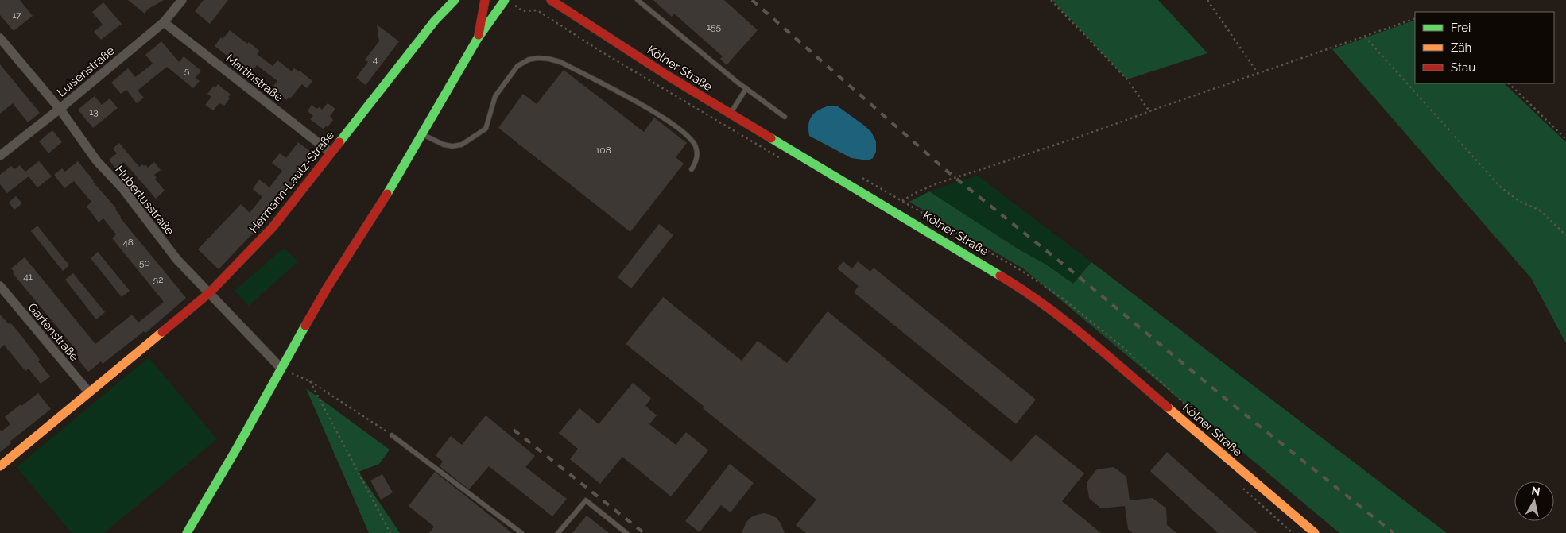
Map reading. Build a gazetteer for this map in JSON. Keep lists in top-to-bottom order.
{
  "streets": {
    "main road": ["Kölner Straße", "Hermann-Lautz-Straße"],
    "street": [
      "Luisenstraße",
      "Martinstraße",
      "Hubertusstraße",
      "Gartenstraße"
    ]
  },
  "crossings": [
    ["Luisenstraße", "Martinstraße"],
    ["Luisenstraße", "Hubertusstraße"],
    ["Martinstraße", "Hermann-Lautz-Straße"],
    ["Hermann-Lautz-Straße", "Hubertusstraße"],
    ["Hermann-Lautz-Straße", "Gartenstraße"]
  ],
  "house_numbers": [
    "17",
    "155",
    "4",
    "5",
    "13",
    "108",
    "48",
    "50",
    "41",
    "52"
  ],
  "legend": ["Frei", "Zäh", "Stau"],
  "north": "top"
}
